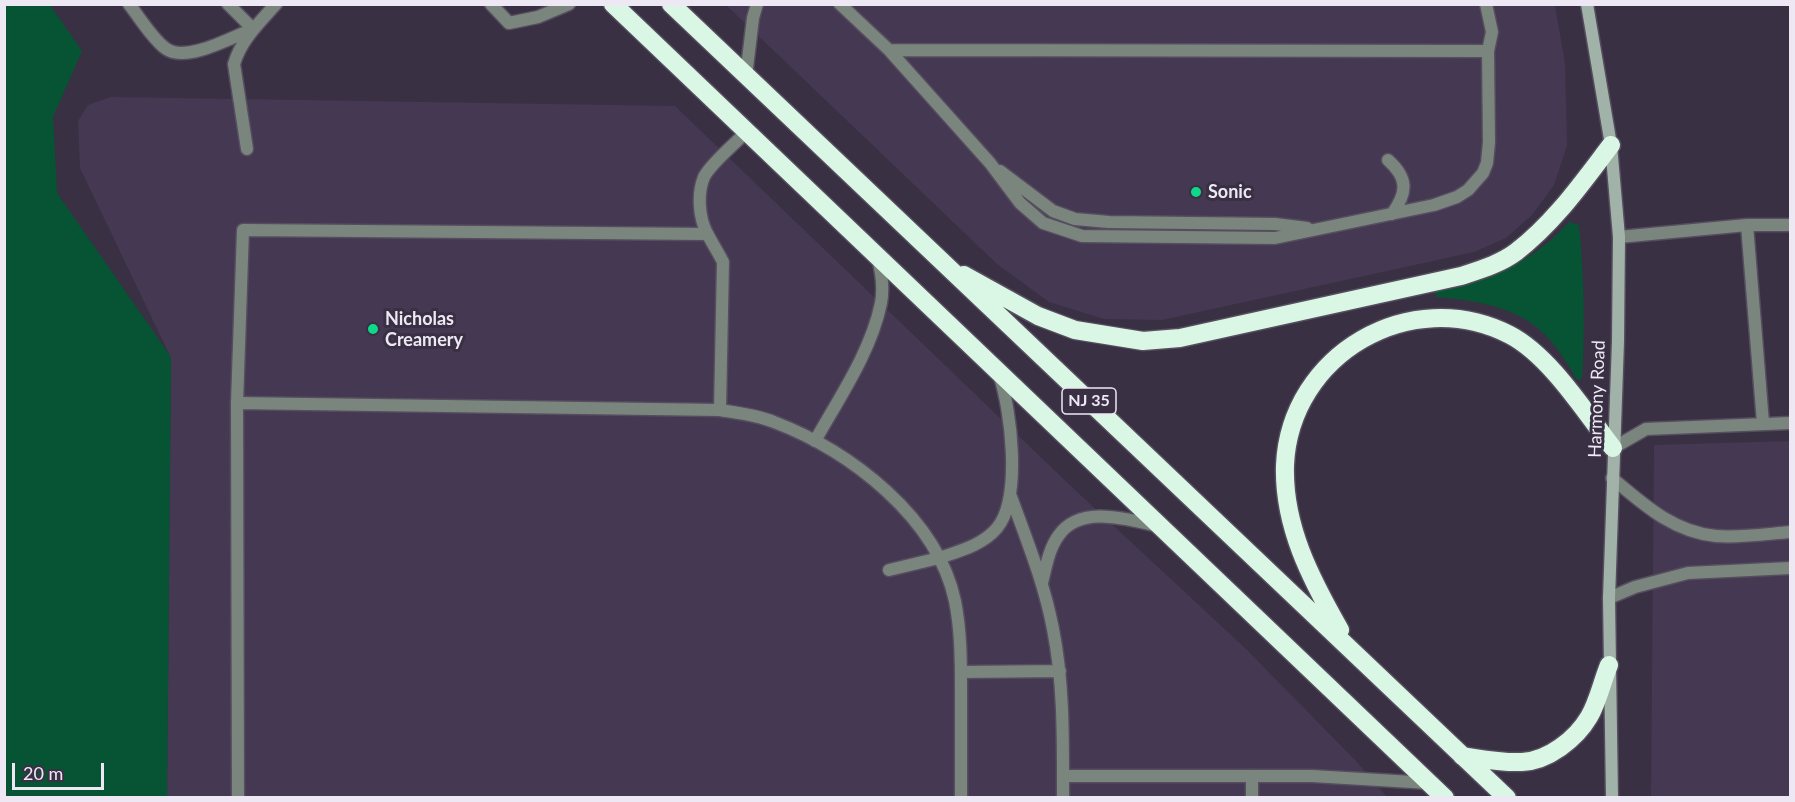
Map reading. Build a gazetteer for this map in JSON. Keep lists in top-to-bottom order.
{
  "streets": {
    "highway": ["NJ 35"],
    "street": ["Harmony Road"]
  },
  "places": ["Sonic", "Nicholas Creamery"],
  "scale_bar": "20 m"
}
